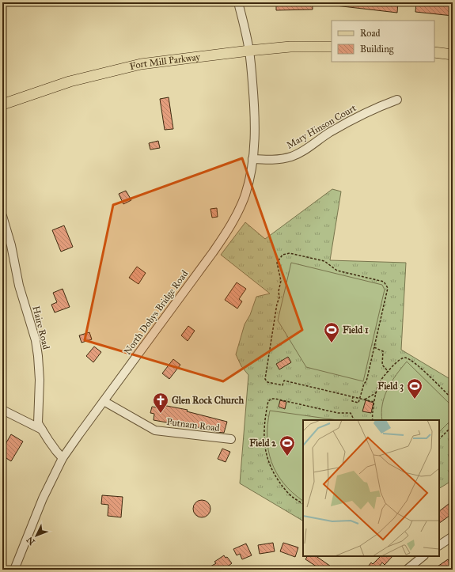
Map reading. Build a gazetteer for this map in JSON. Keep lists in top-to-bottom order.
{
  "streets": {
    "main road": ["Fort Mill Parkway"],
    "street": [
      "Mary Hinson Court",
      "North Dobys Bridge Road",
      "Haire Road",
      "Putnam Road"
    ]
  },
  "crossings": [
    ["Fort Mill Parkway", "North Dobys Bridge Road"],
    ["Mary Hinson Court", "North Dobys Bridge Road"],
    ["North Dobys Bridge Road", "Haire Road"],
    ["North Dobys Bridge Road", "Putnam Road"]
  ],
  "places": {
    "sports": ["Field 1", "Field 3", "Field 2"],
    "church": ["Glen Rock Church"]
  },
  "legend": ["Road", "Building"],
  "north": "bottom left"
}
